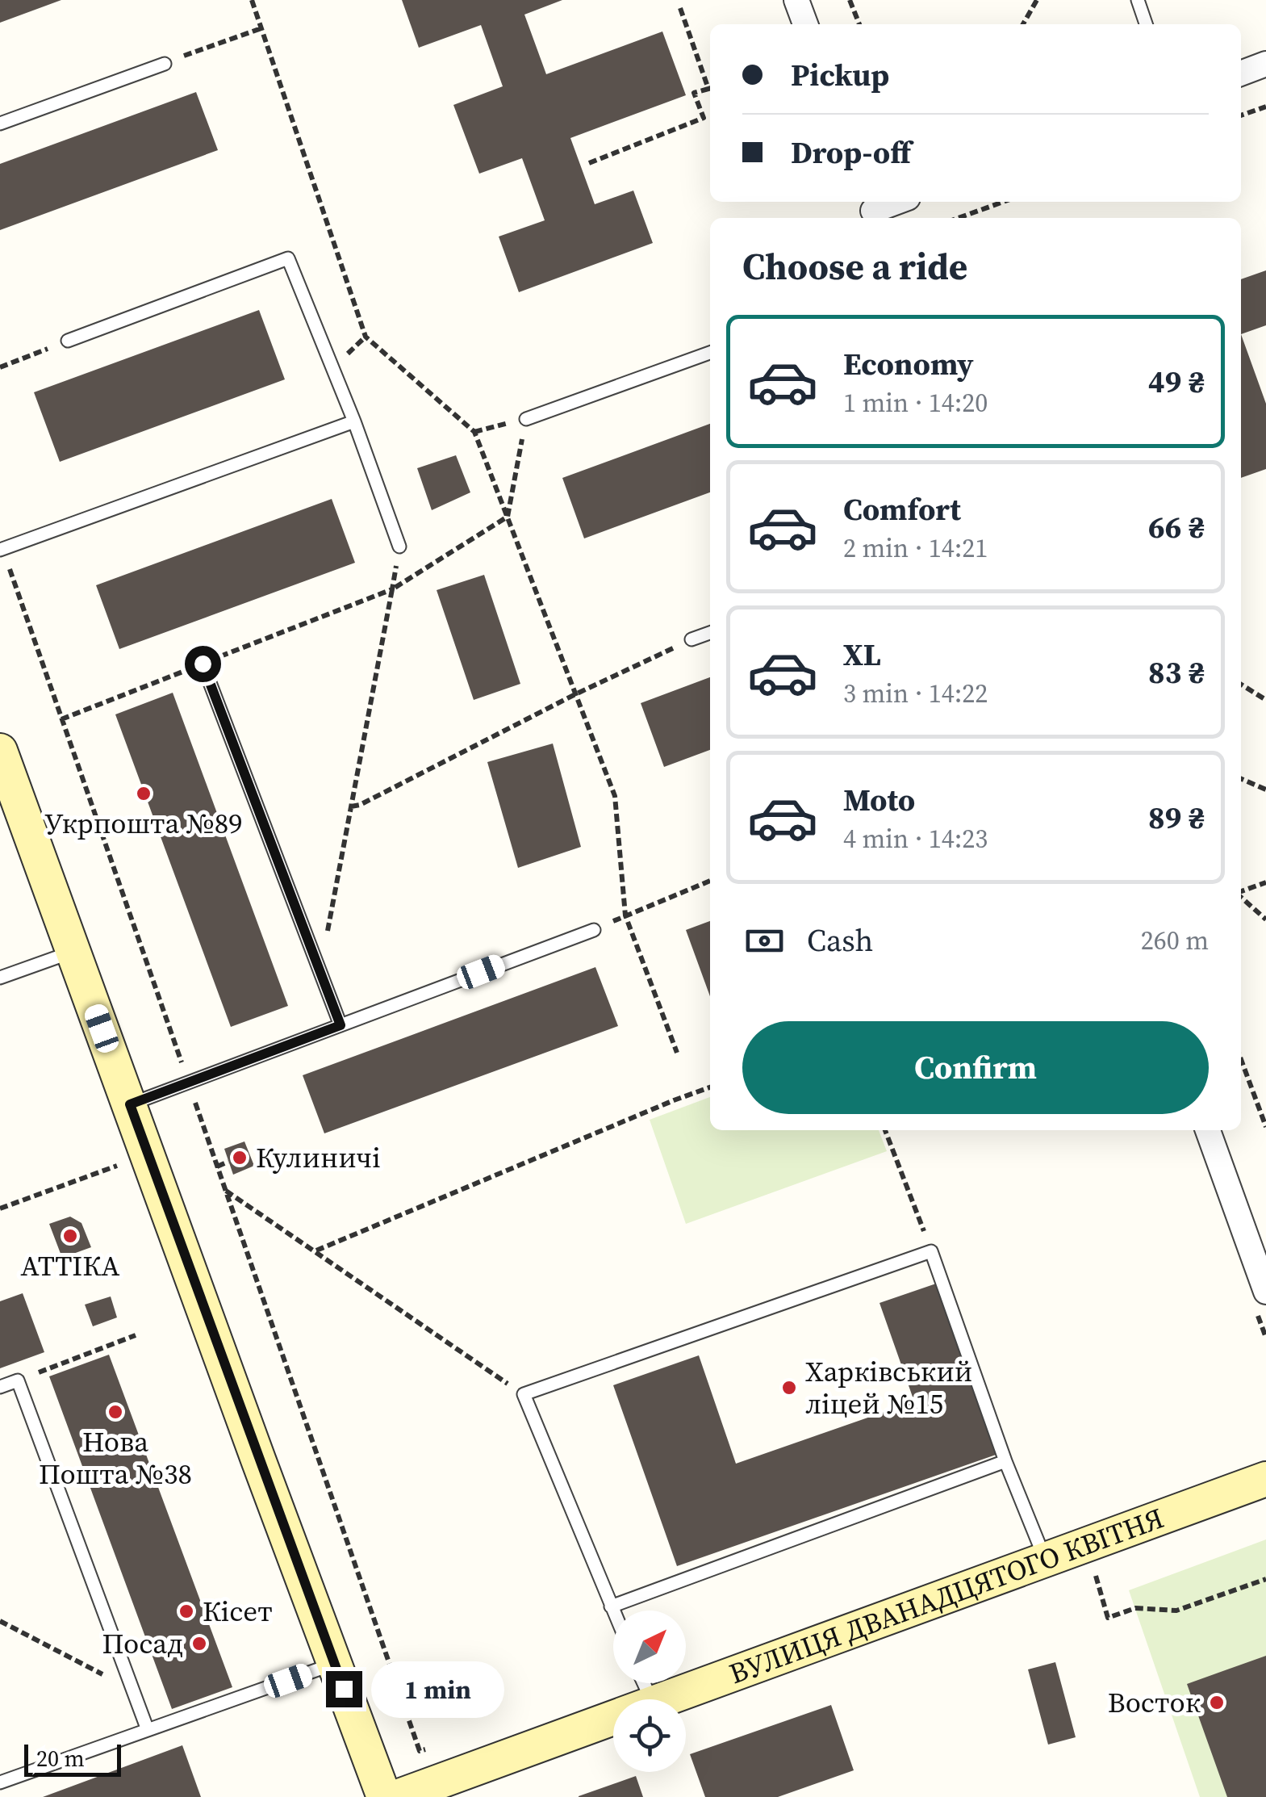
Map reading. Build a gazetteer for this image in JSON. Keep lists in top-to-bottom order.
{
  "streets": {
    "main road": ["ВУЛИЦЯ ДВАНАДЦЯТОГО КВІТНЯ"]
  },
  "places": [
    "Укрпошта №89",
    "Кулиничі",
    "АТТІКА",
    "Харківський ліцей №15",
    "Нова Пошта №38",
    "Кісет",
    "Посад",
    "Восток"
  ],
  "scale_bar": "20 m",
  "north": "top right",
  "page": {
    "banner": ["Pickup", "Drop-off"],
    "heading": "Choose a ride",
    "list": [
      {
        "name": "Economy",
        "note": "1 min · 14:20",
        "value": "49 ₴"
      },
      {
        "name": "Comfort",
        "note": "2 min · 14:21",
        "value": "66 ₴"
      },
      {
        "name": "XL",
        "note": "3 min · 14:22",
        "value": "83 ₴"
      },
      {
        "name": "Moto",
        "note": "4 min · 14:23",
        "value": "89 ₴"
      }
    ],
    "pay": ["Cash", "260 m"],
    "buttons": "Confirm",
    "bubble": "1 min",
    "scale": "20 m"
  }
}
